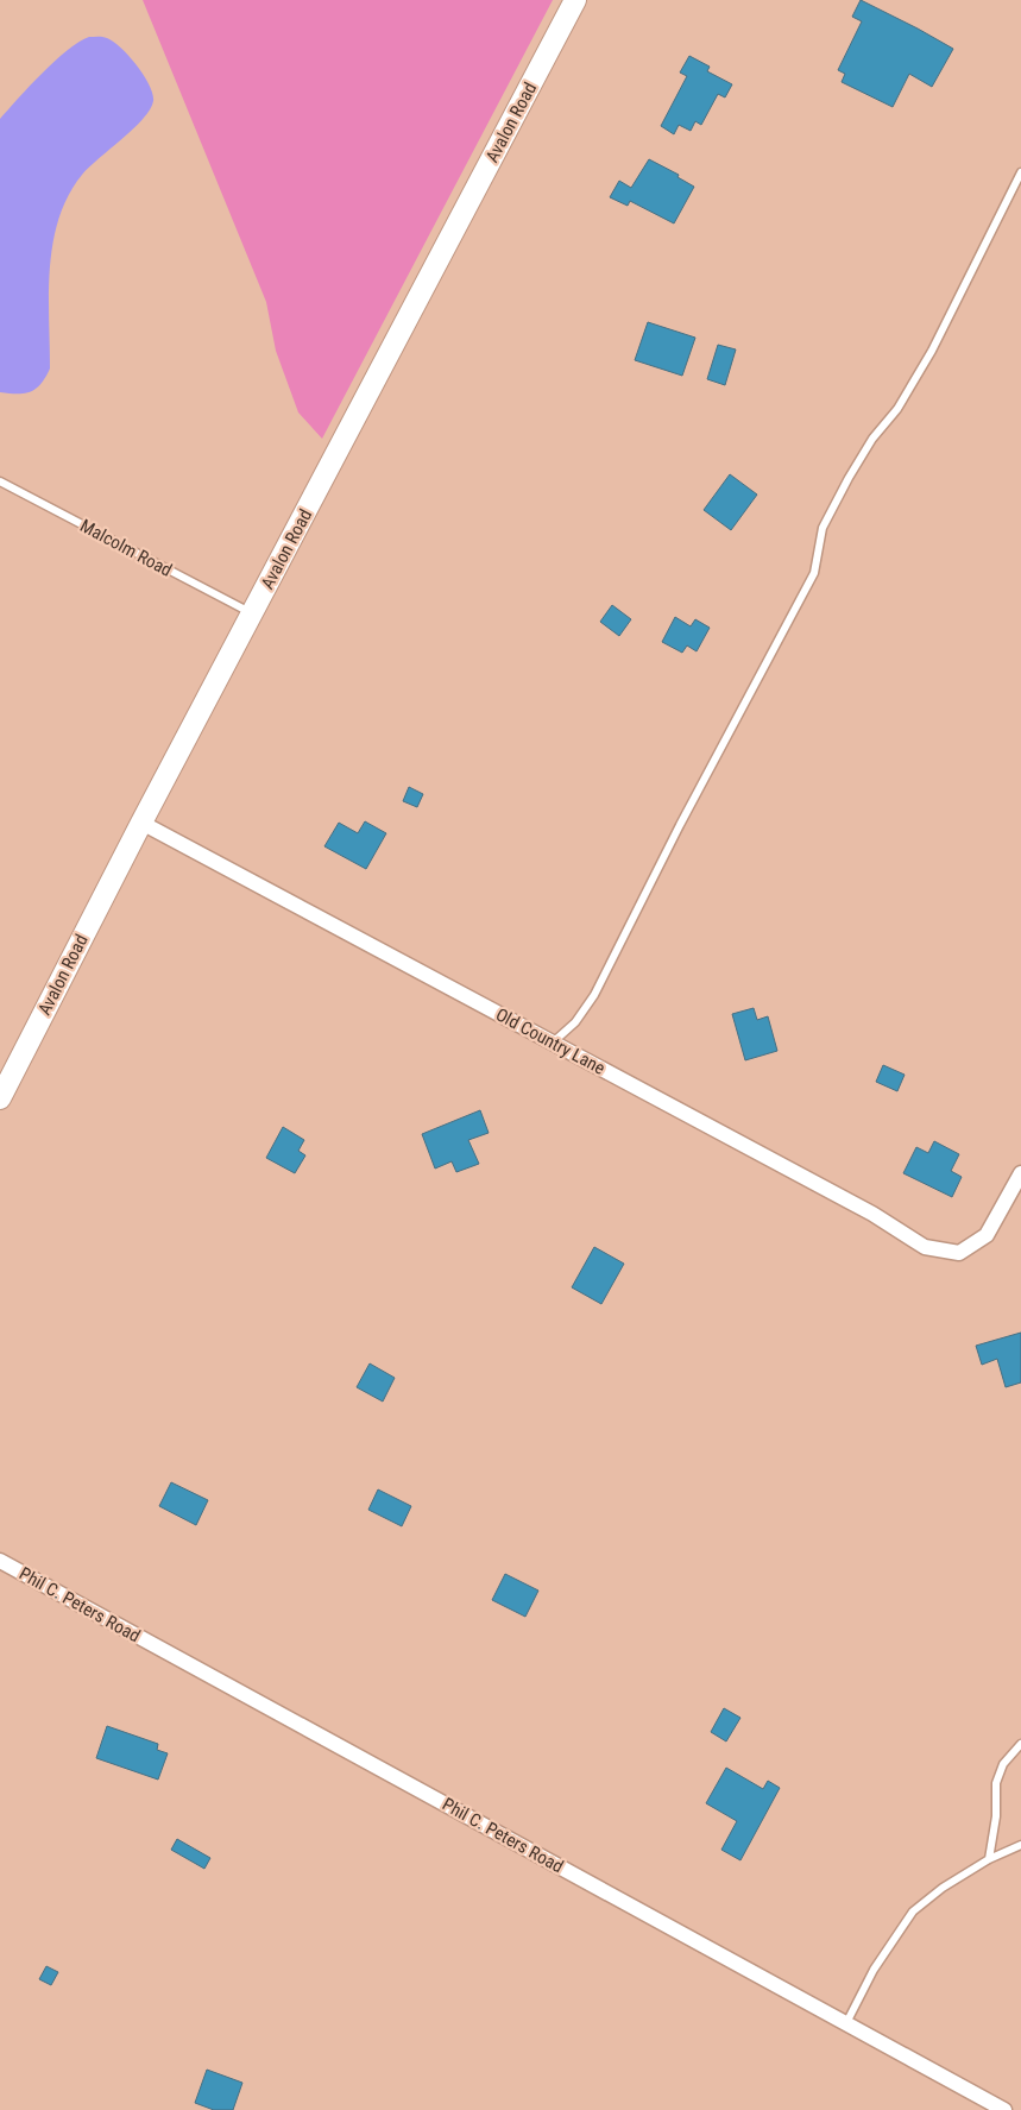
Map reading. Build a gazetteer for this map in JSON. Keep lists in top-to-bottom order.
{
  "streets": {
    "main road": ["Avalon Road"],
    "street": ["Old Country Lane", "Phil C. Peters Road"],
    "lane": ["Malcolm Road"]
  },
  "crossings": [
    ["Avalon Road", "Malcolm Road"],
    ["Avalon Road", "Old Country Lane"]
  ]
}
